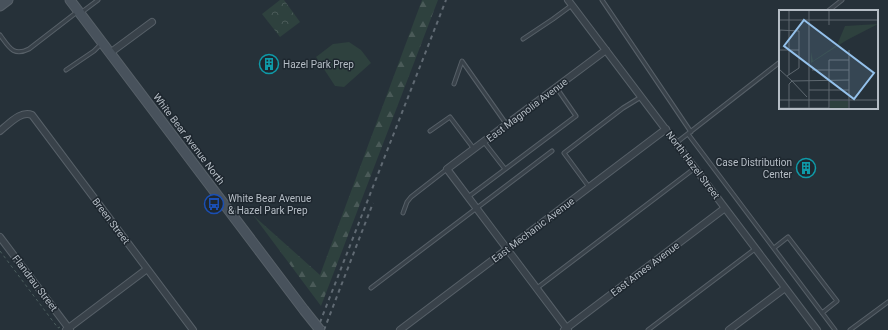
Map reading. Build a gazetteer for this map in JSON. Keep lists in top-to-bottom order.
{
  "streets": {
    "main road": ["White Bear Avenue North"],
    "street": [
      "East Magnolia Avenue",
      "North Hazel Street",
      "Breen Street",
      "East Mechanic Avenue",
      "East Ames Avenue",
      "Flandrau Street"
    ]
  },
  "crossings": [
    ["East Magnolia Avenue", "North Hazel Street"],
    ["North Hazel Street", "East Mechanic Avenue"],
    ["North Hazel Street", "East Ames Avenue"]
  ],
  "places": {
    "building": ["Hazel Park Prep", "Case Distribution Center"],
    "bus stop": ["White Bear Avenue & Hazel Park Prep"]
  }
}
